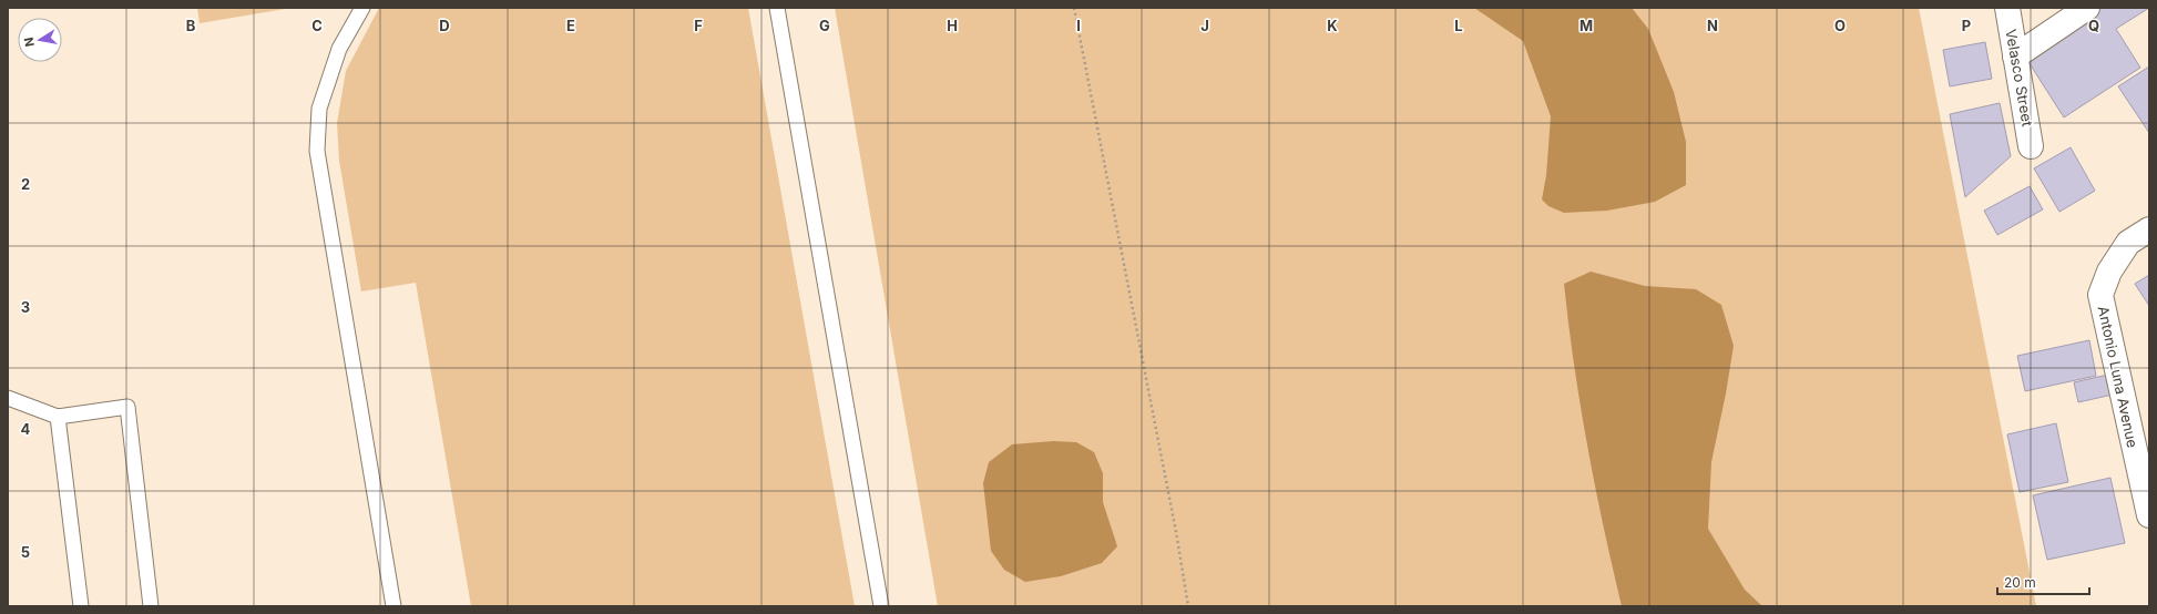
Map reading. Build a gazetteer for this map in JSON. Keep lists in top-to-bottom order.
{
  "streets": {
    "street": ["Velasco Street", "Antonio Luna Avenue"]
  },
  "scale_bar": "20 m",
  "north": "left",
  "grid": {
    "columns": [
      "B",
      "C",
      "D",
      "E",
      "F",
      "G",
      "H",
      "I",
      "J",
      "K",
      "L",
      "M",
      "N",
      "O",
      "P",
      "Q"
    ],
    "rows": [
      "2",
      "3",
      "4",
      "5"
    ]
  }
}
